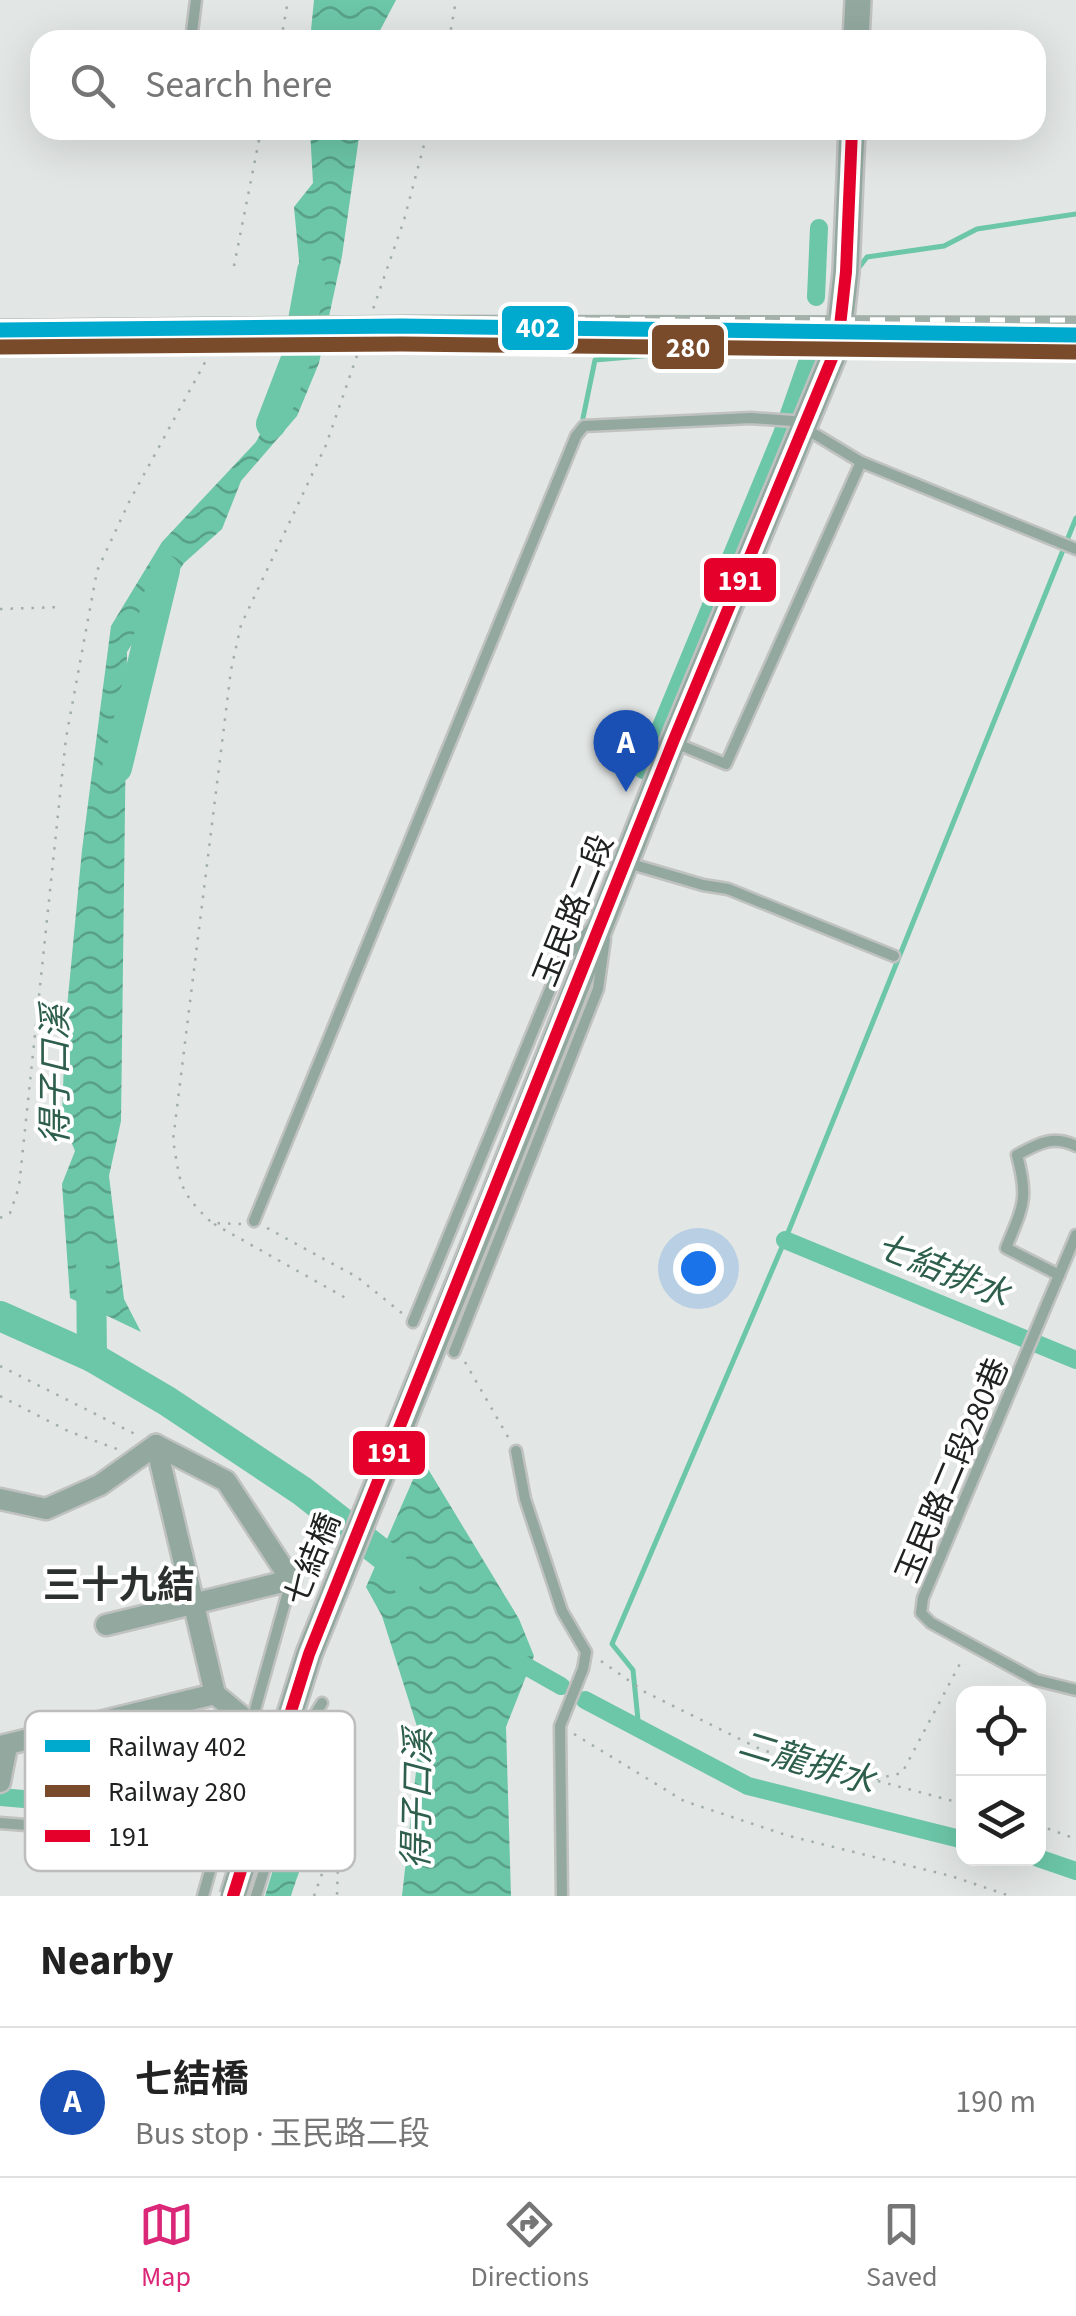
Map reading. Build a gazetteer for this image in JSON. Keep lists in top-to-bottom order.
{
  "streets": {
    "street": ["玉民路二段", "七結橋"],
    "lane": ["玉民路二段280巷"]
  },
  "crossings": [
    ["玉民路二段", "七結橋"]
  ],
  "districts": ["三十九結"],
  "water": ["得子口溪", "七結排水", "二龍排水"],
  "lines": ["transit line 191", "rail line 402", "rail line 280"],
  "legend": ["Railway 402", "Railway 280", "191"],
  "page": {
    "search": "Search here",
    "pins": "A",
    "heading": "Nearby",
    "list": [
      {
        "mark": "A",
        "name": "七結橋",
        "note": "Bus stop · 玉民路二段",
        "value": "190 m"
      }
    ],
    "nav": ["Map", "Directions", "Saved"]
  }
}
